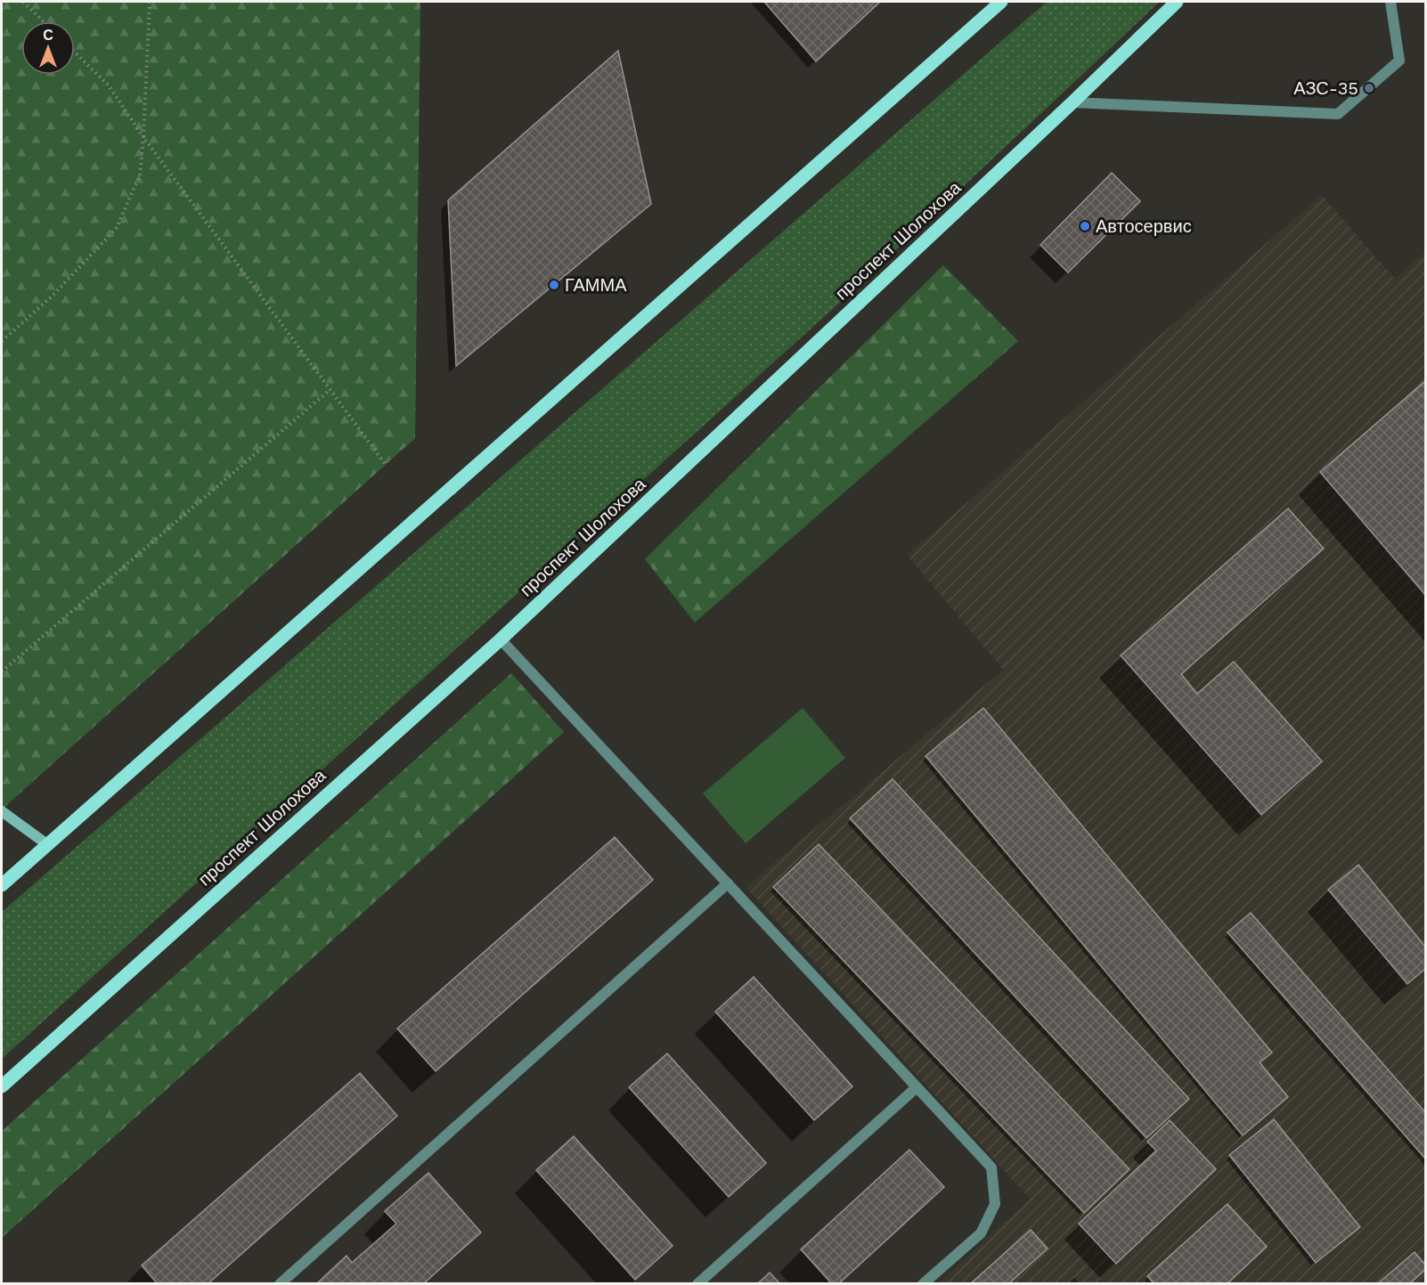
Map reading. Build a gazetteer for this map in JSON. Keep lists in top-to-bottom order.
{
  "streets": {
    "main road": ["проспект Шолохова"]
  },
  "places": ["АЗС-35", "Автосервис", "ГАММА"],
  "north": "top"
}
